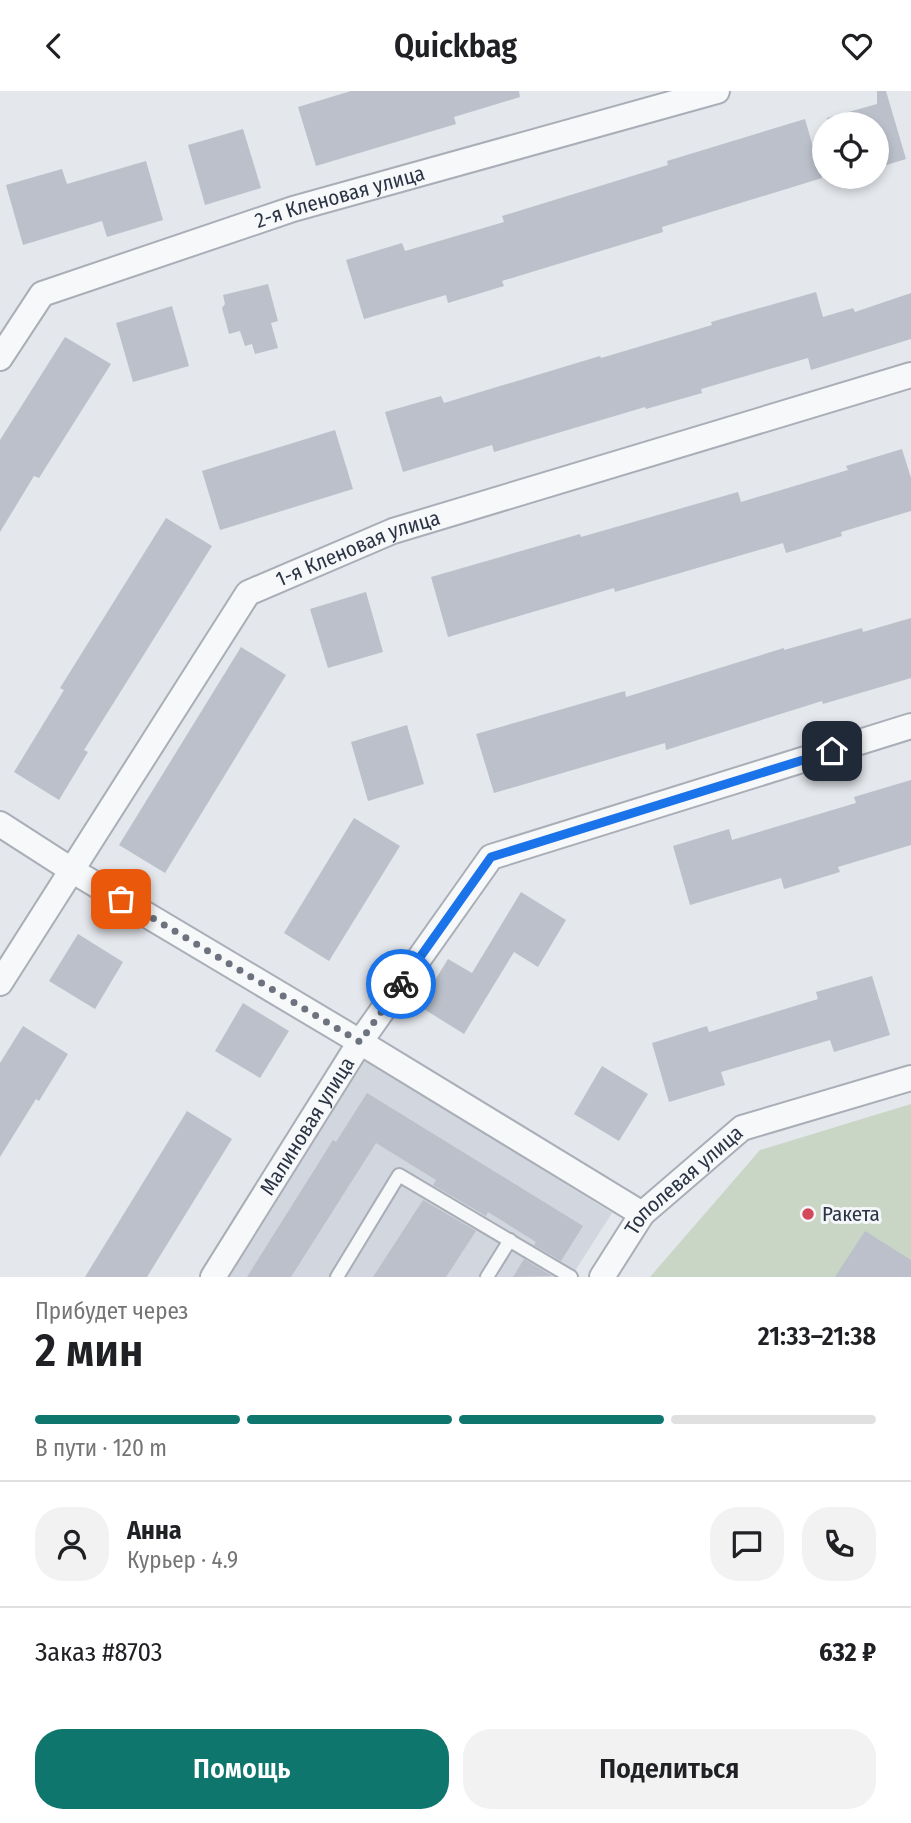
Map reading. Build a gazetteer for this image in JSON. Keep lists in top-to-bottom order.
{
  "streets": {
    "street": [
      "2-я Кленовая улица",
      "1-я Кленовая улица",
      "Малиновая улица",
      "Тополевая улица"
    ]
  },
  "places": ["Ракета"],
  "page": {
    "header": "Quickbag",
    "heading": ["2 мин", "Прибудет через", "21:33–21:38"],
    "panel": [
      "Анна",
      "Курьер · 4.9",
      "Заказ #8703",
      "632 ₽"
    ],
    "bar": "В пути · 120 m",
    "buttons": ["Помощь", "Поделиться"]
  }
}
